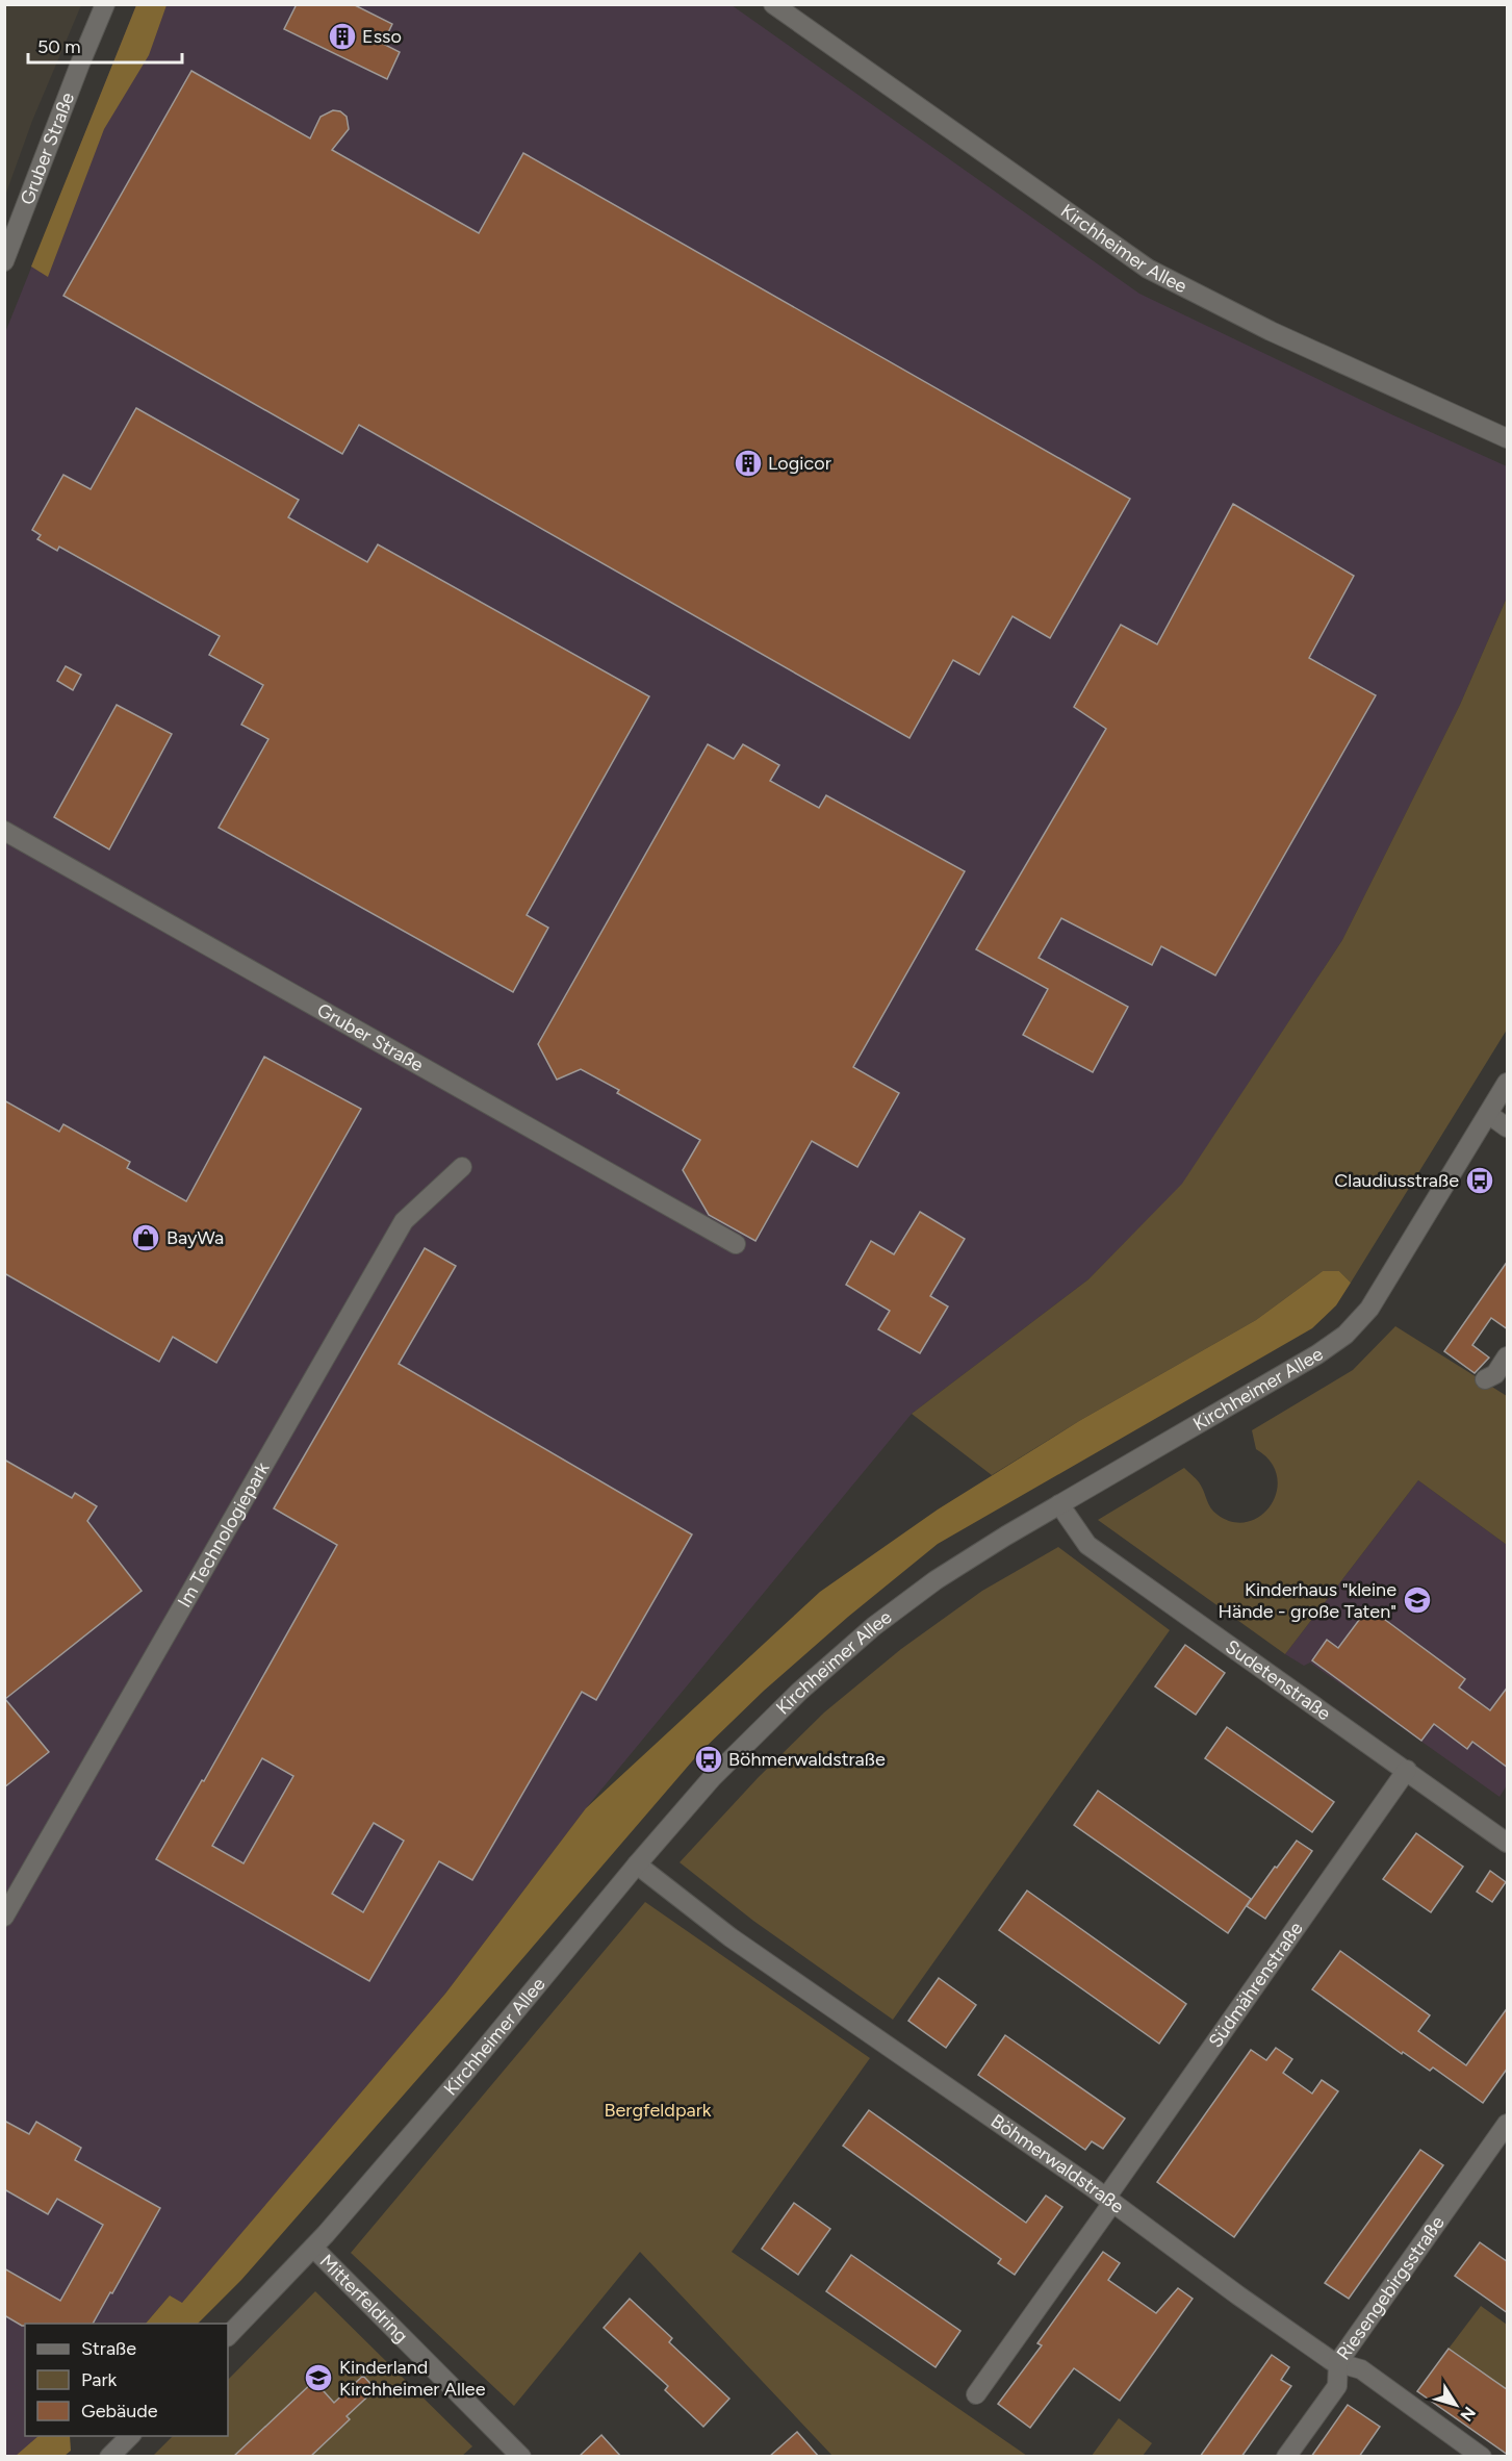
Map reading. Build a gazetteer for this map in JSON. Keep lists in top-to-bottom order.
{
  "streets": {
    "street": [
      "Gruber Straße",
      "Kirchheimer Allee",
      "Im Technologiepark",
      "Sudetenstraße",
      "Südmährenstraße",
      "Böhmerwaldstraße",
      "Riesengebirgsstraße",
      "Mitterfeldring"
    ]
  },
  "crossings": [
    ["Kirchheimer Allee", "Sudetenstraße"],
    ["Kirchheimer Allee", "Böhmerwaldstraße"],
    ["Kirchheimer Allee", "Mitterfeldring"],
    ["Sudetenstraße", "Südmährenstraße"],
    ["Südmährenstraße", "Böhmerwaldstraße"],
    ["Böhmerwaldstraße", "Riesengebirgsstraße"]
  ],
  "parks": ["Bergfeldpark"],
  "places": {
    "building": ["Esso", "Logicor"],
    "bus stop": ["Claudiusstraße", "Böhmerwaldstraße"],
    "shop": ["BayWa"],
    "school or university": ["Kinderhaus \"kleine Hände - große Taten\"", "Kinderland Kirchheimer Allee"]
  },
  "legend": ["Straße", "Park", "Gebäude"],
  "scale_bar": "50 m",
  "north": "bottom right"
}
